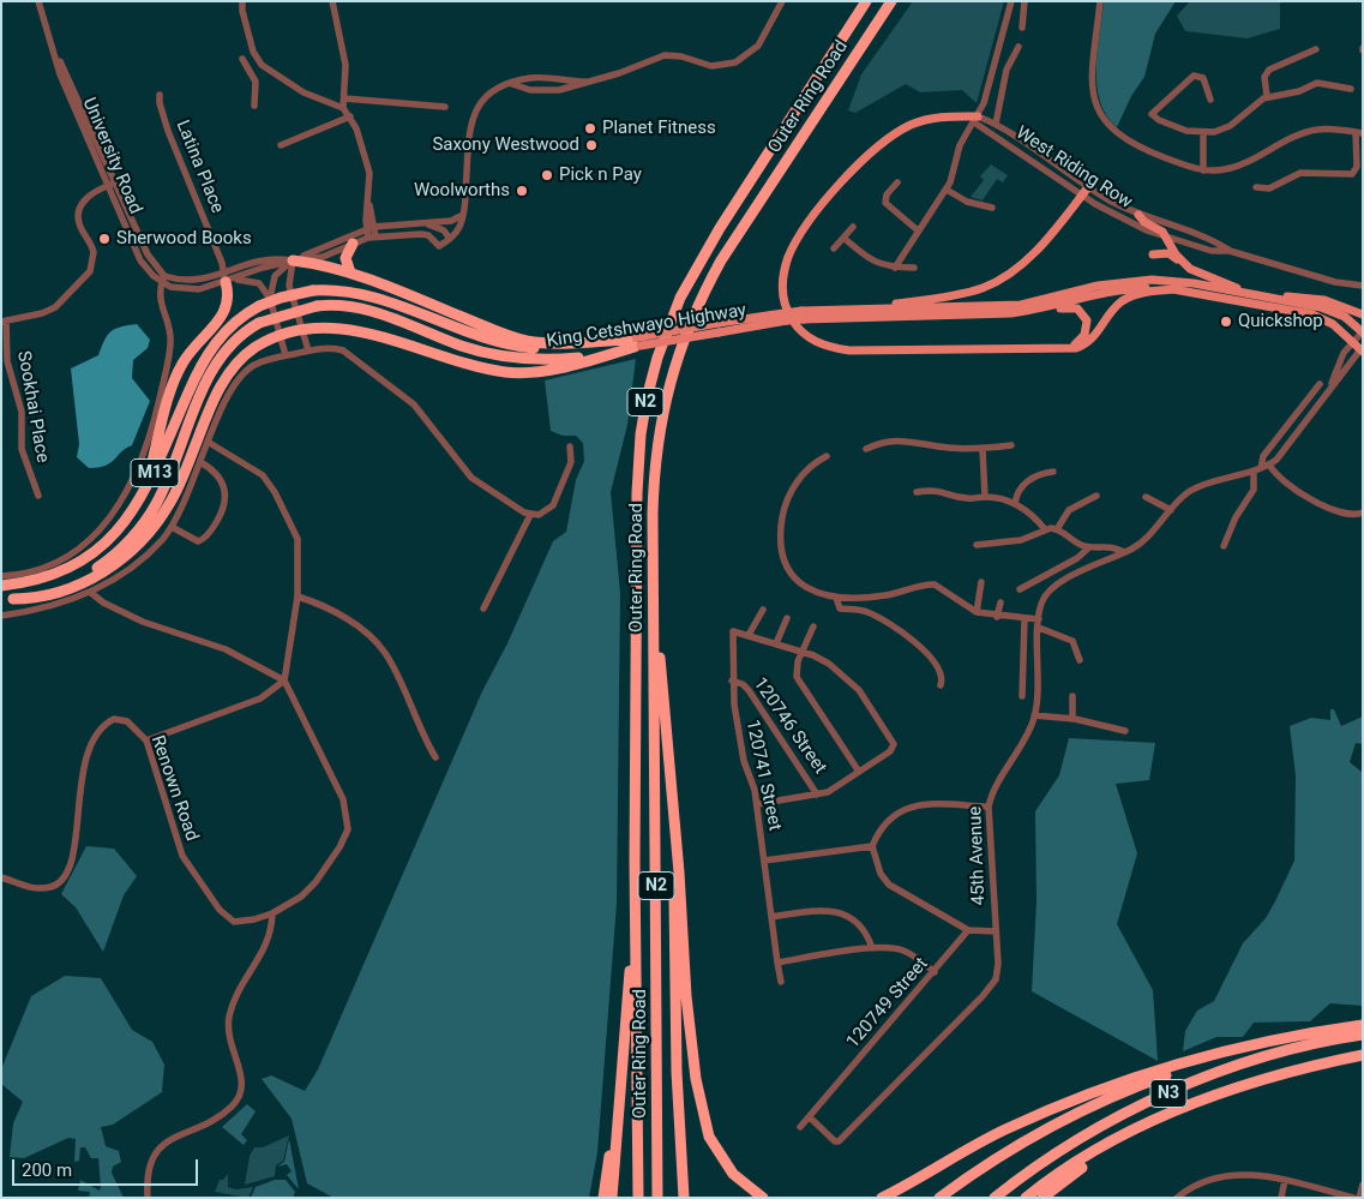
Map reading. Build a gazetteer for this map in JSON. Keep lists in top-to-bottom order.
{
  "streets": {
    "highway": [
      "Outer Ring Road",
      "King Cetshwayo Highway",
      "N2",
      "M13",
      "N3"
    ],
    "street": [
      "University Road",
      "Latina Place",
      "West Riding Row",
      "Sookhai Place",
      "120746 Street",
      "120741 Street",
      "Renown Road",
      "45th Avenue",
      "120749 Street"
    ]
  },
  "crossings": [
    ["King Cetshwayo Highway", "45th Avenue"],
    ["120746 Street", "120741 Street"],
    ["45th Avenue", "120749 Street"]
  ],
  "places": [
    "Planet Fitness",
    "Saxony Westwood",
    "Pick n Pay",
    "Woolworths",
    "Sherwood Books",
    "Quickshop"
  ],
  "scale_bar": "200 m"
}
